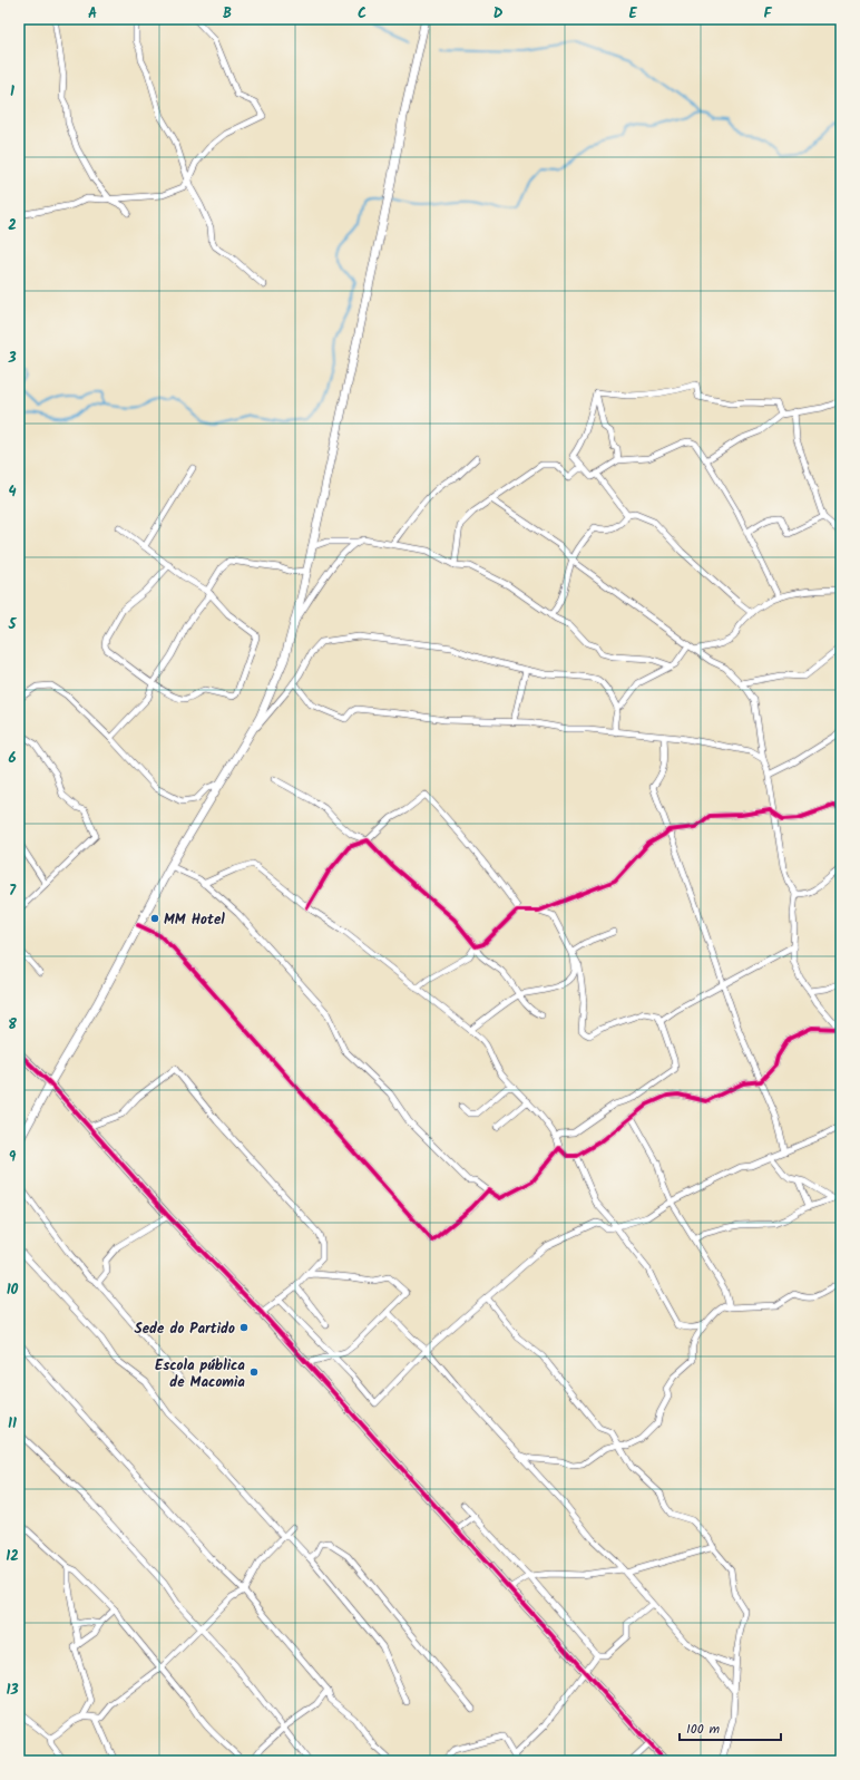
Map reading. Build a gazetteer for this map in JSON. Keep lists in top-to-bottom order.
{
  "places": ["MM Hotel", "Sede do Partido", "Escola pública de Macomia"],
  "scale_bar": "100 m",
  "grid": {
    "columns": [
      "A",
      "B",
      "C",
      "D",
      "E",
      "F"
    ],
    "rows": [
      "1",
      "2",
      "3",
      "4",
      "5",
      "6",
      "7",
      "8",
      "9",
      "10",
      "11",
      "12",
      "13"
    ]
  }
}
